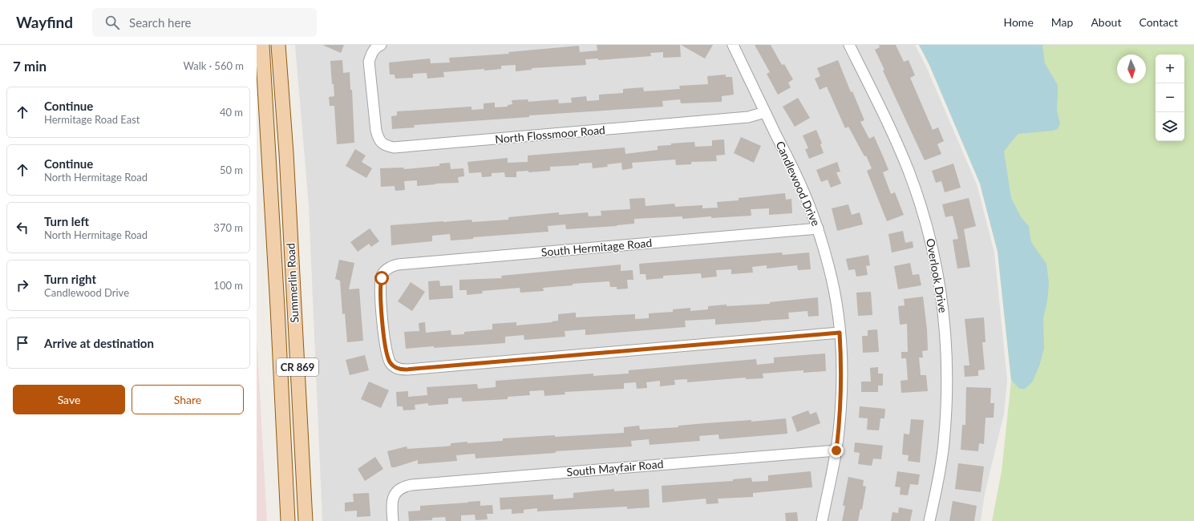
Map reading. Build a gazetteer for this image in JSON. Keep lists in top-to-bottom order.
{
  "streets": {
    "main road": ["Summerlin Road", "CR 869"],
    "street": [
      "North Flossmoor Road",
      "Candlewood Drive",
      "South Hermitage Road",
      "Overlook Drive",
      "South Mayfair Road"
    ]
  },
  "crossings": [
    ["North Flossmoor Road", "Candlewood Drive"],
    ["Candlewood Drive", "South Hermitage Road"],
    ["Candlewood Drive", "South Mayfair Road"]
  ],
  "north": "bottom",
  "page": {
    "header": "Wayfind",
    "search": "Search here",
    "nav": [
      "Home",
      "Map",
      "About",
      "Contact"
    ],
    "heading": ["7 min", "Walk · 560 m"],
    "map_buttons": ["+", "−"],
    "list": [
      ["Continue", "Hermitage Road East", "40 m"],
      ["Continue", "North Hermitage Road", "50 m"],
      ["Turn left", "North Hermitage Road", "370 m"],
      ["Turn right", "Candlewood Drive", "100 m"],
      "Arrive at destination"
    ],
    "buttons": ["Save", "Share"]
  }
}
